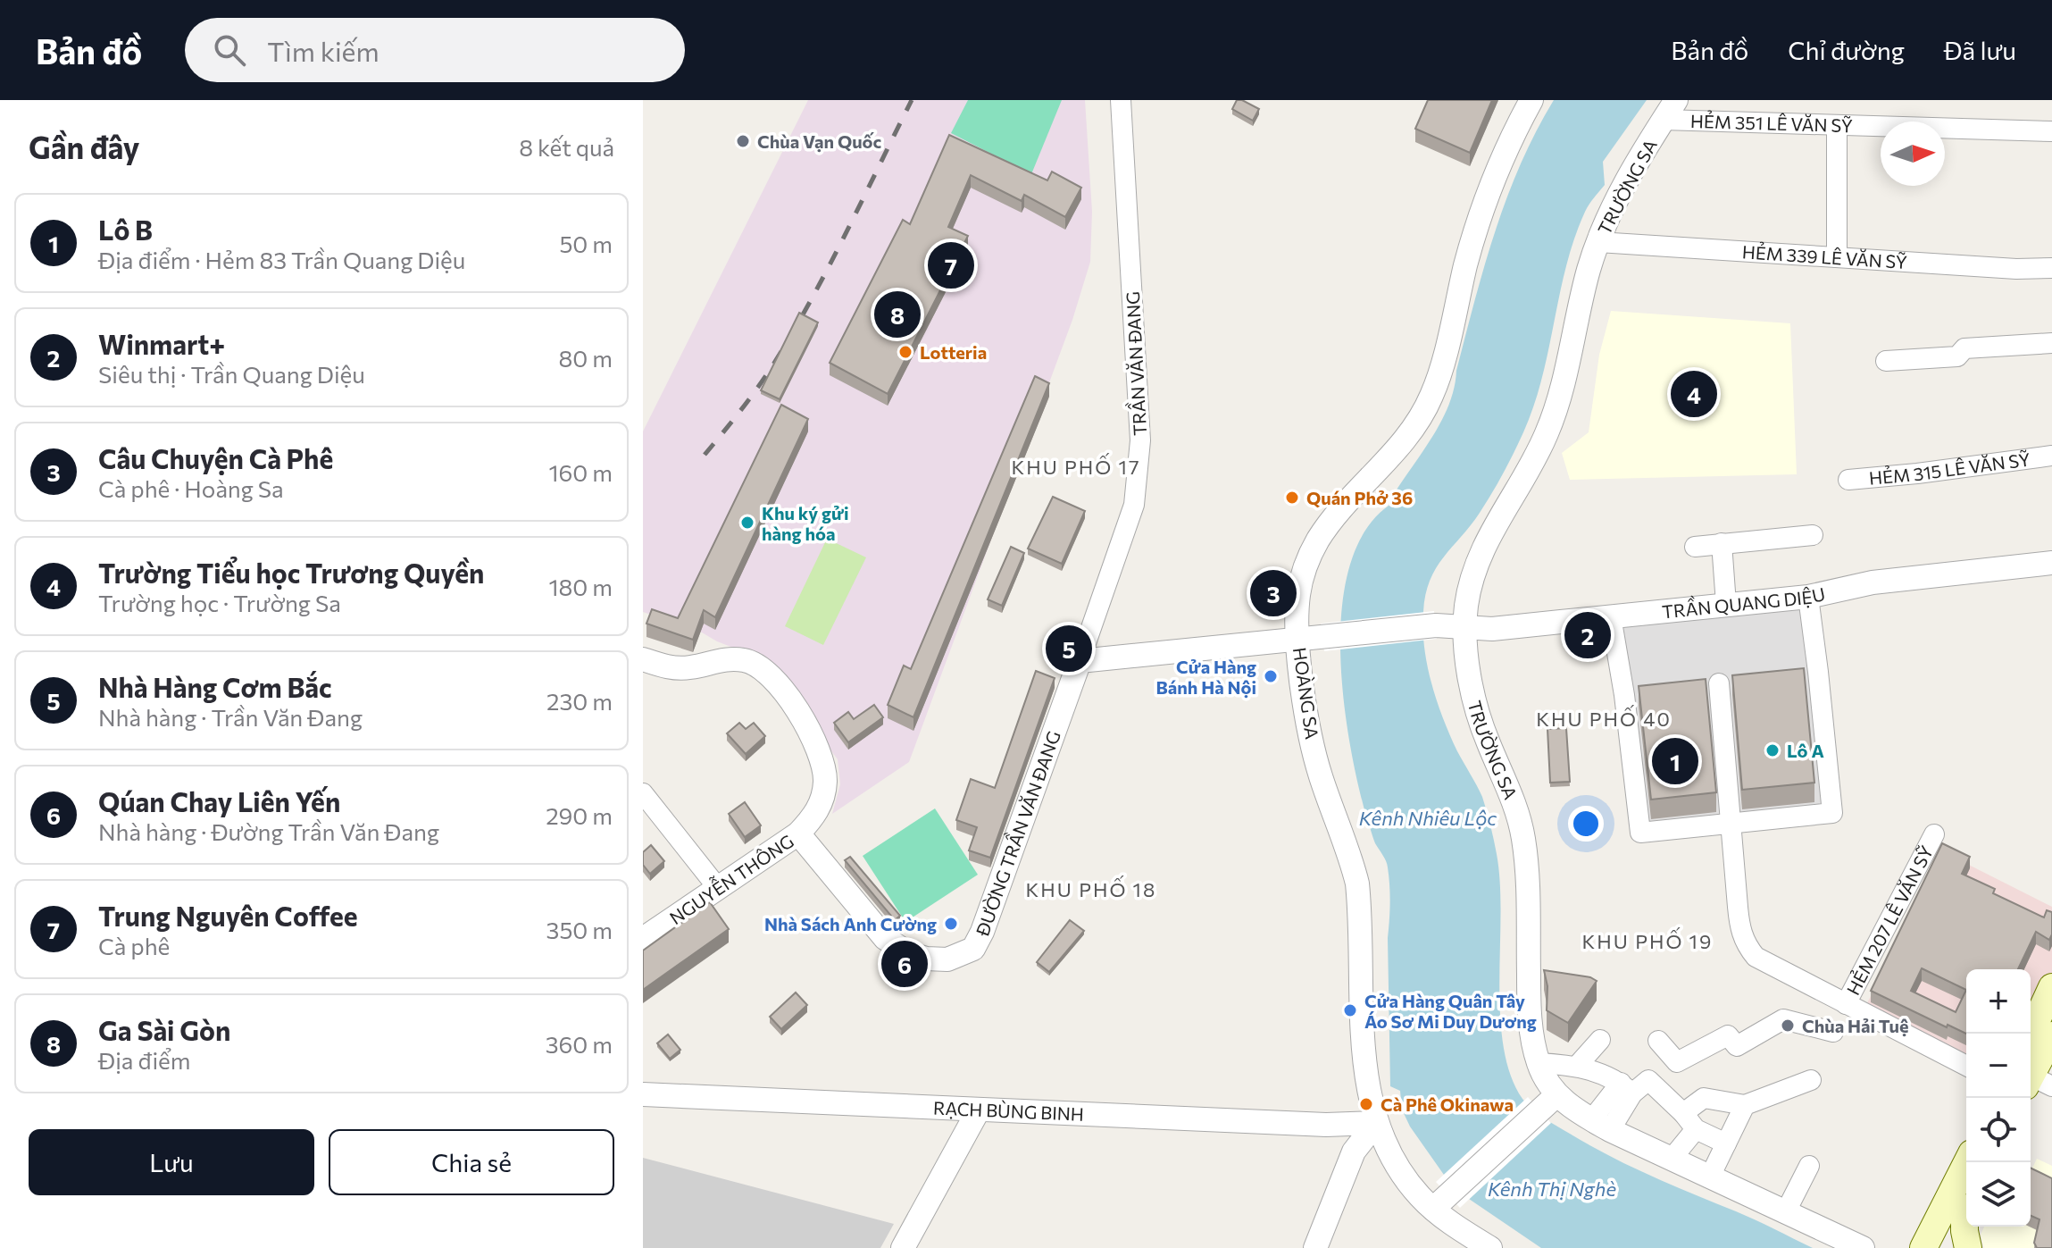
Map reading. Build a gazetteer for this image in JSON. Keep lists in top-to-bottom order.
{
  "streets": {
    "street": [
      "HẺM 351 LÊ VĂN SỸ",
      "TRƯỜNG SA",
      "HẺM 339 LÊ VĂN SỸ",
      "TRẦN VĂN ÐANG",
      "HẺM 315 LÊ VĂN SỸ",
      "TRẦN QUANG DIỆU",
      "HOÀNG SA",
      "ĐƯỜNG TRẦN VĂN ĐANG",
      "NGUYỄN THÔNG",
      "HẺM 207 LÊ VĂN SỸ",
      "RẠCH BÙNG BINH"
    ]
  },
  "crossings": [
    ["HẺM 351 LÊ VĂN SỸ", "TRƯỜNG SA"],
    ["TRƯỜNG SA", "HẺM 339 LÊ VĂN SỸ"],
    ["TRƯỜNG SA", "TRẦN QUANG DIỆU"],
    ["TRẦN VĂN ÐANG", "ĐƯỜNG TRẦN VĂN ĐANG"],
    ["TRẦN QUANG DIỆU", "HOÀNG SA"],
    ["HOÀNG SA", "RẠCH BÙNG BINH"],
    ["ĐƯỜNG TRẦN VĂN ĐANG", "NGUYỄN THÔNG"]
  ],
  "districts": [
    "KHU PHỐ 17",
    "KHU PHỐ 40",
    "KHU PHỐ 18",
    "KHU PHỐ 19"
  ],
  "water": ["Kênh Nhiêu Lộc", "Kênh Thị Nghè"],
  "places": [
    "Chùa Vạn Quốc",
    "Lotteria",
    "Quán Phở 36",
    "Khu ký gửi hàng hóa",
    "Cửa Hàng Bánh Hà Nội",
    "Lô A",
    "Nhà Sách Anh Cường",
    "Cửa Hàng Quân Tây Áo Sơ Mi Duy Dương",
    "Chùa Hải Tuệ",
    "Cà Phê Okinawa"
  ],
  "north": "right",
  "page": {
    "header": "Bản đồ",
    "search": "Tìm kiếm",
    "nav": ["Bản đồ", "Chỉ đường", "Đã lưu"],
    "heading": ["Gần đây", "8 kết quả"],
    "list": [
      {
        "mark": "1",
        "name": "Lô B",
        "note": "Địa điểm · Hẻm 83 Trần Quang Diệu",
        "value": "50 m"
      },
      {
        "mark": "2",
        "name": "Winmart+",
        "note": "Siêu thị · Trần Quang Diệu",
        "value": "80 m"
      },
      {
        "mark": "3",
        "name": "Câu Chuyện Cà Phê",
        "note": "Cà phê · Hoàng Sa",
        "value": "160 m"
      },
      {
        "mark": "4",
        "name": "Trường Tiểu học Trương Quyền",
        "note": "Trường học · Trường Sa",
        "value": "180 m"
      },
      {
        "mark": "5",
        "name": "Nhà Hàng Cơm Bắc",
        "note": "Nhà hàng · Trần Văn Ðang",
        "value": "230 m"
      },
      {
        "mark": "6",
        "name": "Qúan Chay Liên Yến",
        "note": "Nhà hàng · Đường Trần Văn Đang",
        "value": "290 m"
      },
      {
        "mark": "7",
        "name": "Trung Nguyên Coffee",
        "note": "Cà phê",
        "value": "350 m"
      },
      {
        "mark": "8",
        "name": "Ga Sài Gòn",
        "note": "Địa điểm",
        "value": "360 m"
      }
    ],
    "pins": [
      "7",
      "8",
      "4",
      "3",
      "2",
      "5",
      "1",
      "6"
    ],
    "map_buttons": ["+", "−"],
    "buttons": ["Lưu", "Chia sẻ"]
  }
}
